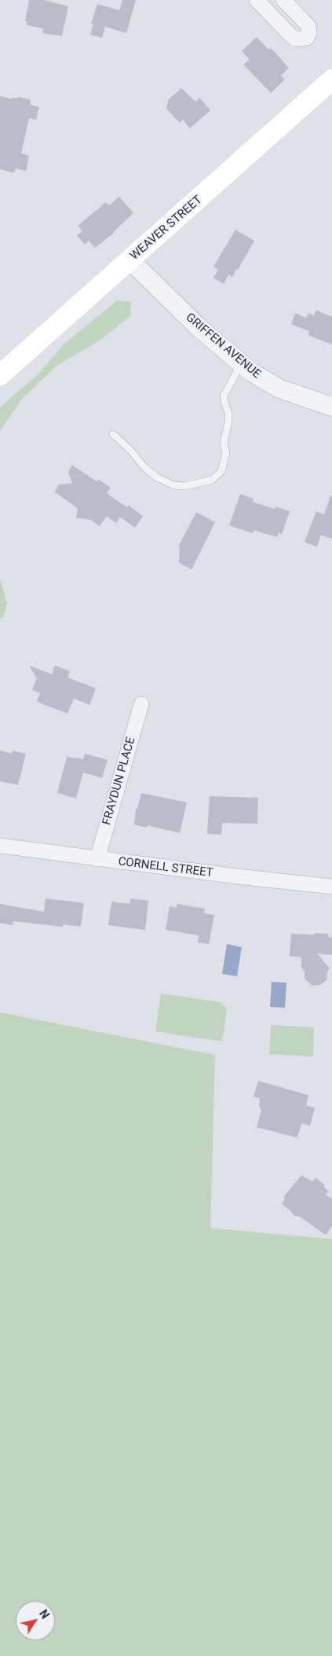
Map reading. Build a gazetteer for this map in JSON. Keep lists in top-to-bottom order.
{
  "streets": {
    "main road": ["WEAVER STREET"],
    "street": ["GRIFFEN AVENUE", "FRAYDUN PLACE", "CORNELL STREET"]
  },
  "crossings": [
    ["WEAVER STREET", "GRIFFEN AVENUE"],
    ["FRAYDUN PLACE", "CORNELL STREET"]
  ],
  "north": "top right"
}
